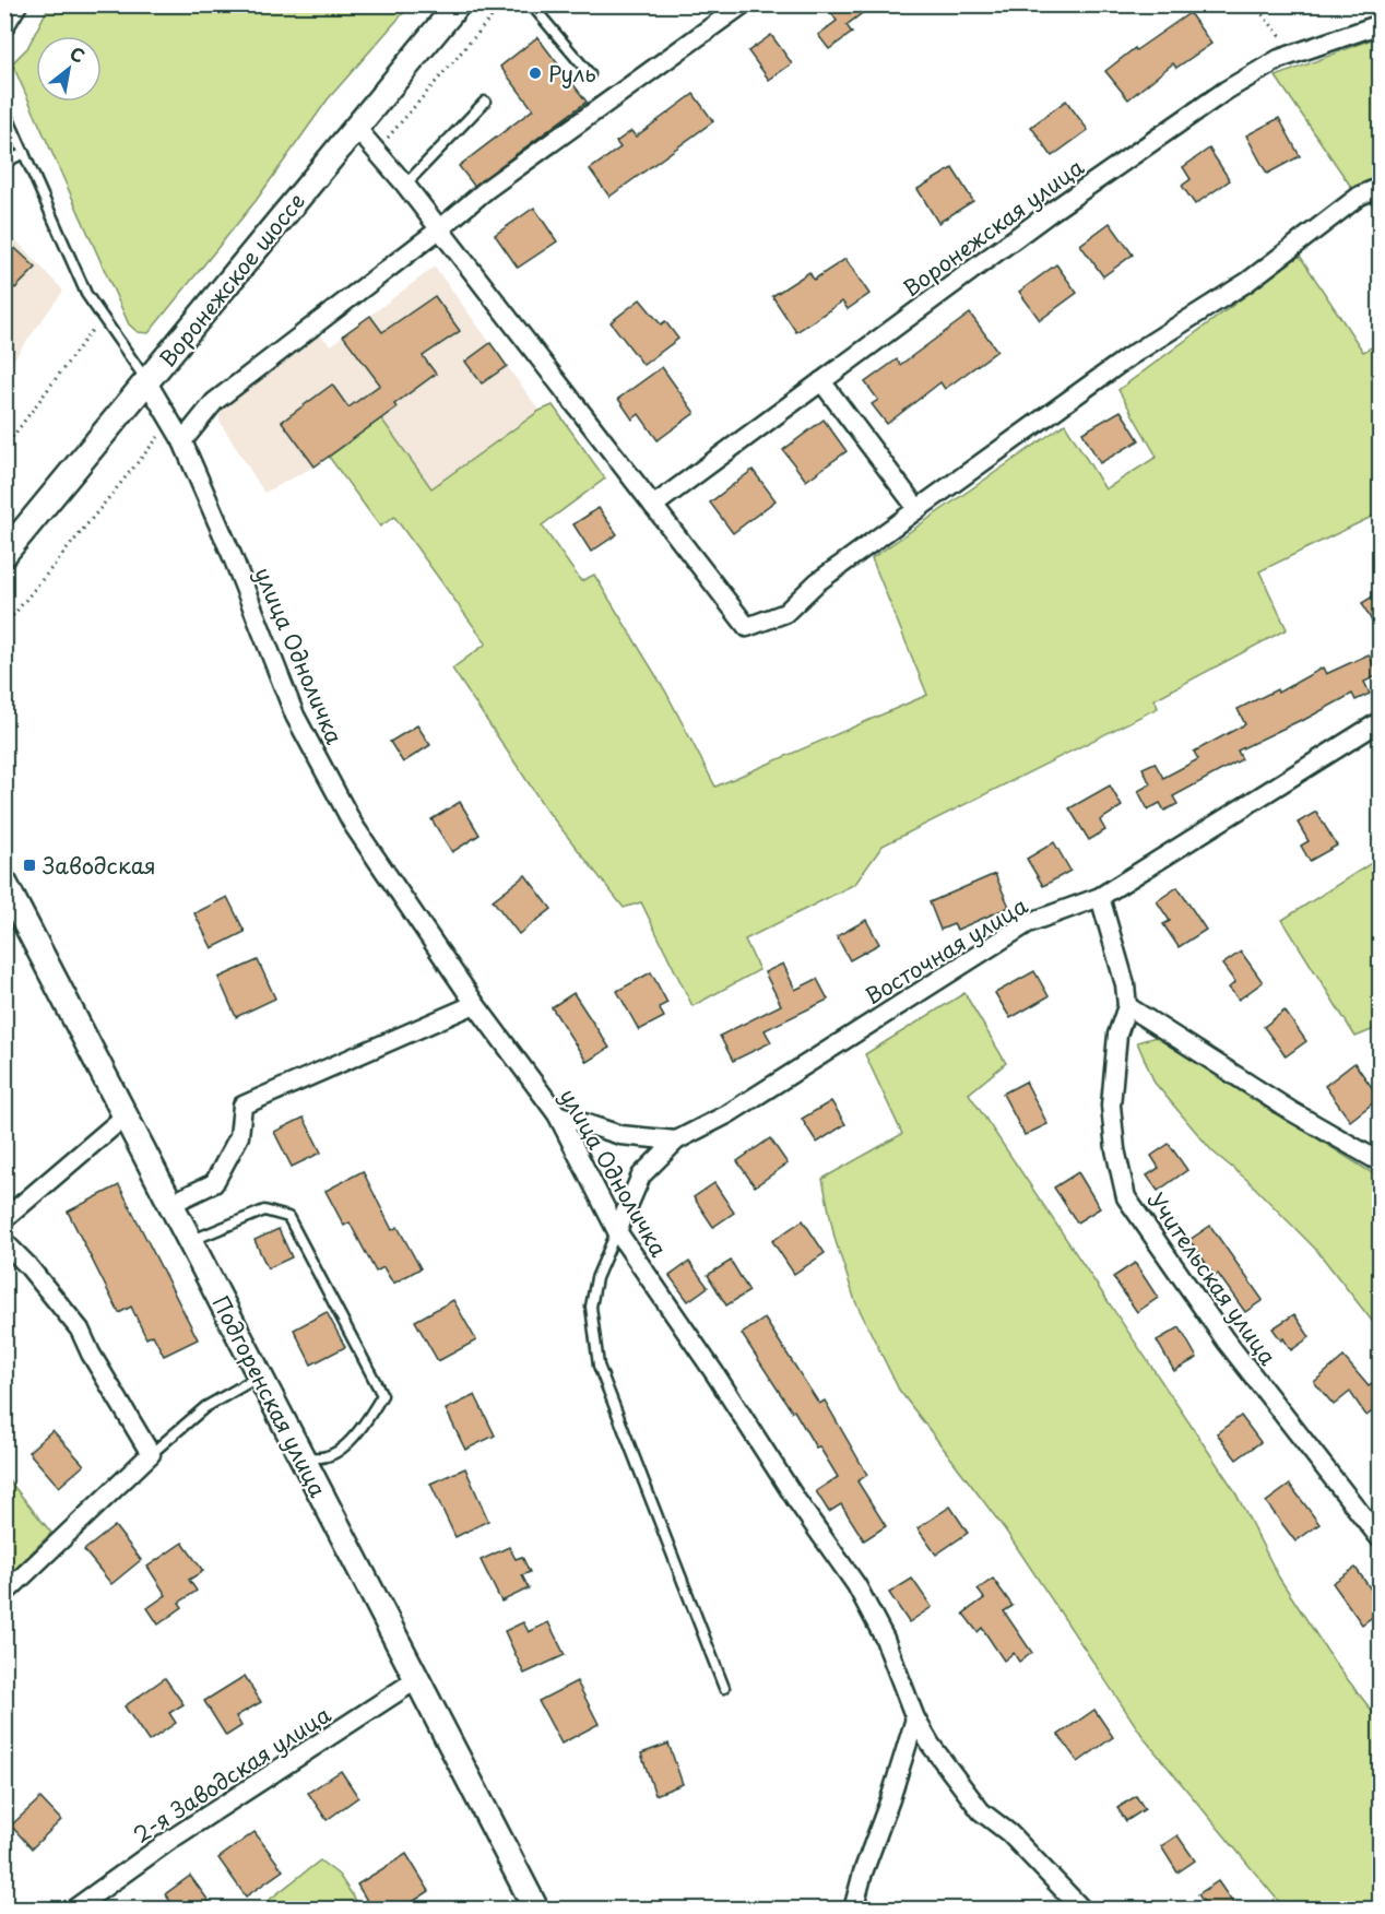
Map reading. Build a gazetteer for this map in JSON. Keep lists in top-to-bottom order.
{
  "streets": {
    "street": [
      "Воронежская улица",
      "Воронежское шоссе",
      "улица Одноличка",
      "Восточная улица",
      "Учительская улица",
      "Подгоренская улица",
      "2-я Заводская улица"
    ]
  },
  "crossings": [
    ["Воронежское шоссе", "улица Одноличка"],
    ["Восточная улица", "Учительская улица"],
    ["Подгоренская улица", "2-я Заводская улица"]
  ],
  "places": {
    "other": ["Руль"],
    "transit": ["Заводская"]
  },
  "north": "top right"
}
